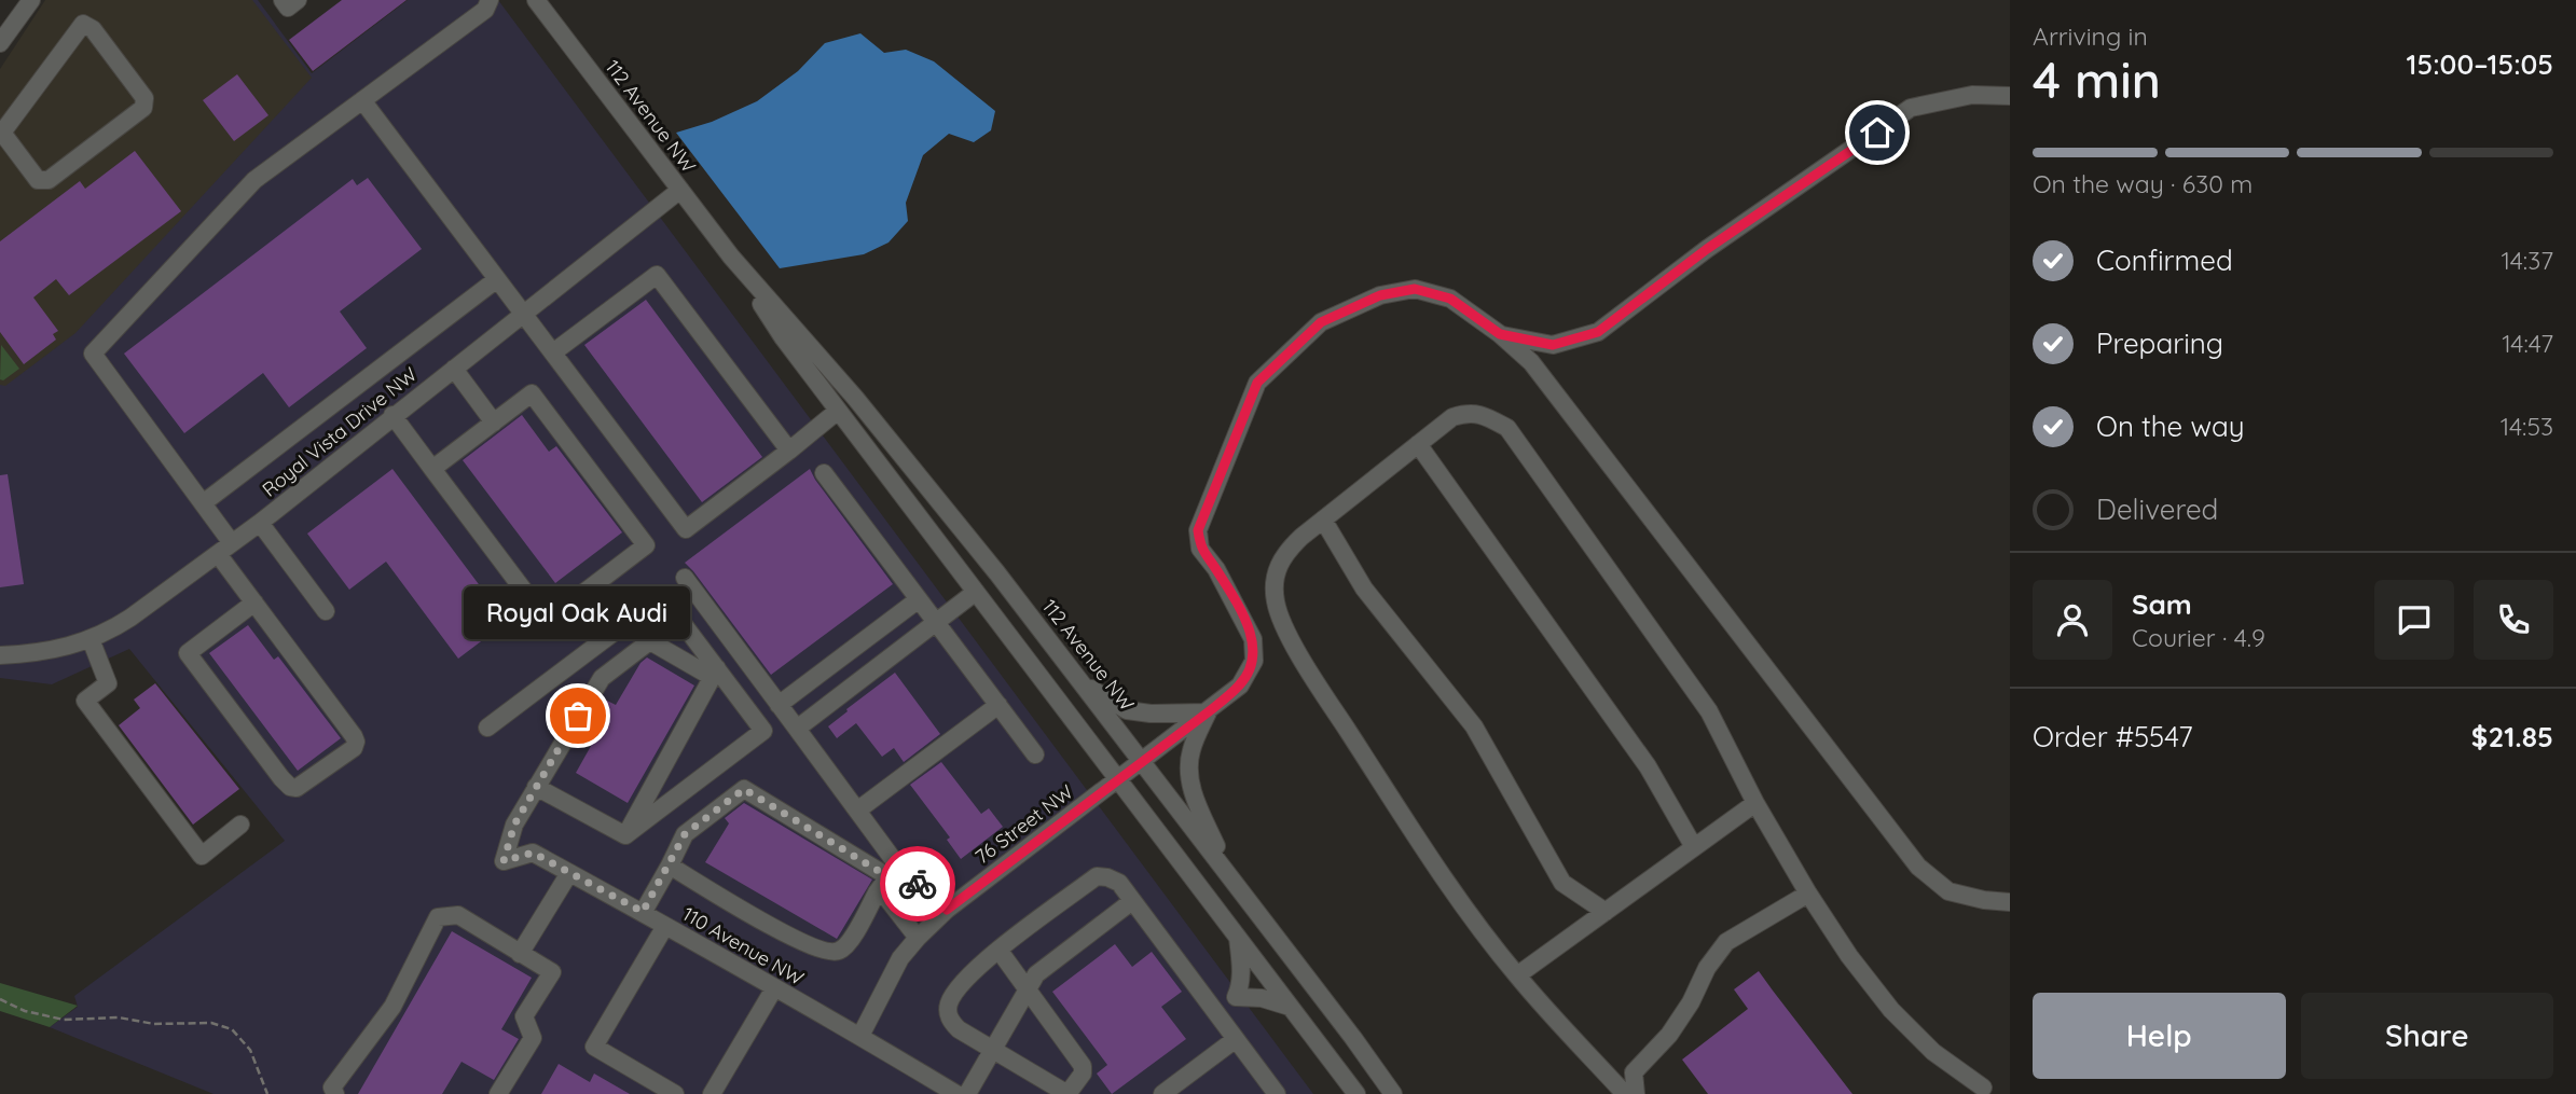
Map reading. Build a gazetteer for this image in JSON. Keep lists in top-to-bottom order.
{
  "streets": {
    "street": [
      "112 Avenue NW",
      "Royal Vista Drive NW",
      "76 Street NW",
      "110 Avenue NW"
    ]
  },
  "crossings": [
    ["112 Avenue NW", "Royal Vista Drive NW"],
    ["112 Avenue NW", "76 Street NW"],
    ["76 Street NW", "110 Avenue NW"]
  ],
  "places": ["Royal Oak Audi"],
  "page": {
    "heading": ["4 min", "Arriving in", "15:00–15:05"],
    "panel": [
      "Sam",
      "Courier · 4.9",
      "Order #5547",
      "$21.85"
    ],
    "bar": "On the way · 630 m",
    "list": [
      ["Confirmed", "14:37"],
      ["Preparing", "14:47"],
      ["On the way", "14:53"],
      "Delivered"
    ],
    "bubble": "Royal Oak Audi",
    "buttons": ["Help", "Share"]
  }
}
